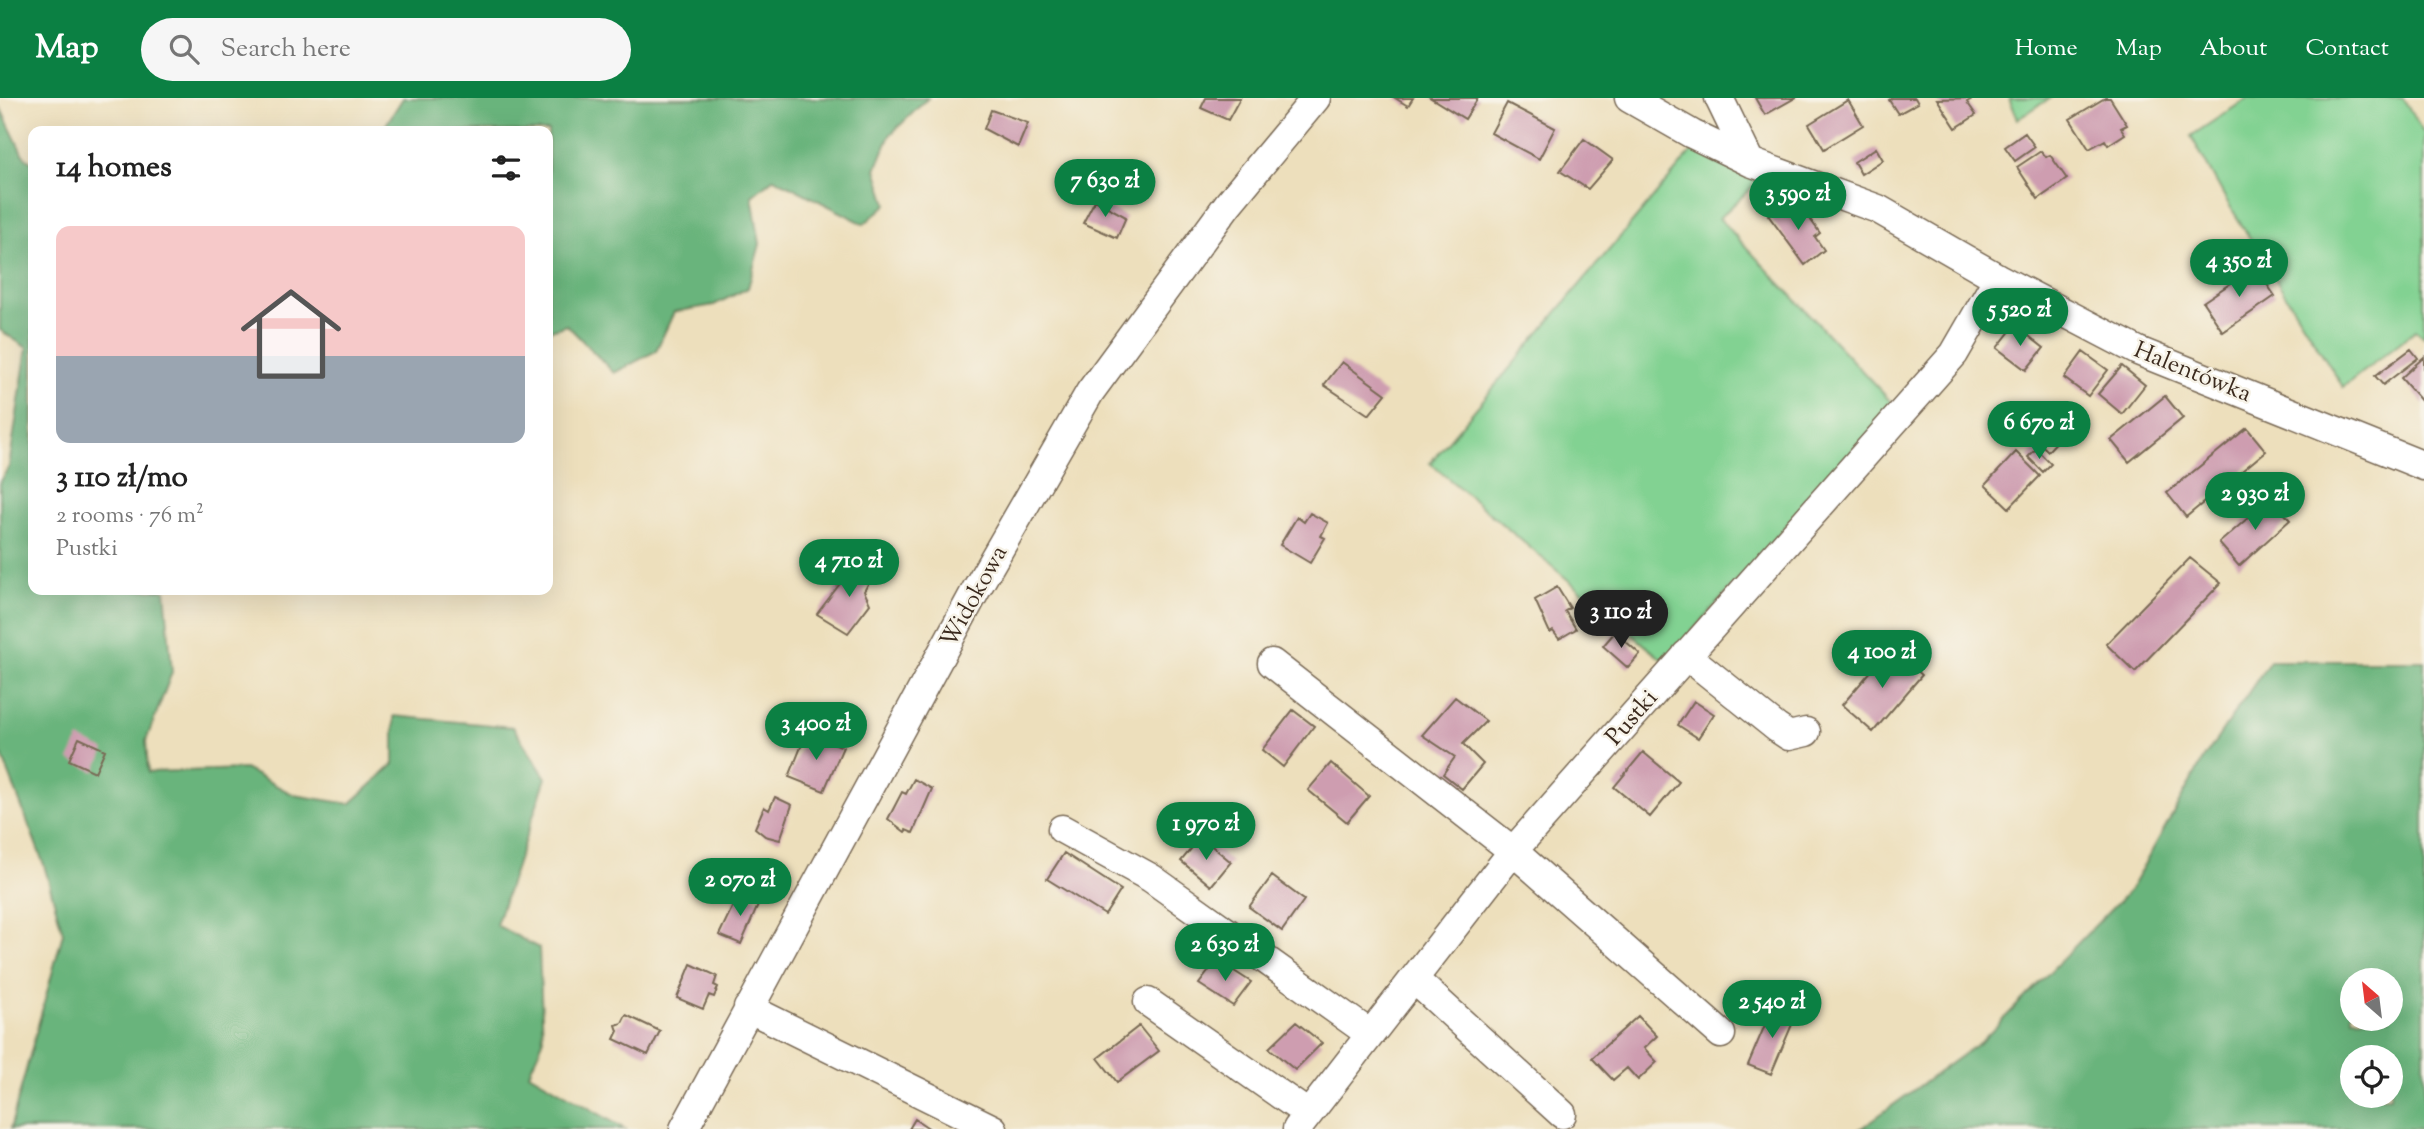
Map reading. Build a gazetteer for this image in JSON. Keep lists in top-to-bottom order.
{
  "streets": {
    "street": ["Halentówka", "Widokowa", "Pustki"]
  },
  "crossings": [
    ["Halentówka", "Pustki"]
  ],
  "north": "top left",
  "page": {
    "header": "Map",
    "search": "Search here",
    "nav": [
      "Home",
      "Map",
      "About",
      "Contact"
    ],
    "heading": "14 homes",
    "price": [
      "7 630 zł",
      "3 590 zł",
      "4 350 zł",
      "5 520 zł",
      "6 670 zł",
      "2 930 zł",
      "4 710 zł",
      "3 110 zł",
      "4 100 zł",
      "3 400 zł",
      "1 970 zł",
      "2 070 zł",
      "2 630 zł",
      "2 540 zł"
    ],
    "list": [
      {
        "name": "3 110 zł/mo",
        "note": "2 rooms · 76 m² · Pustki"
      }
    ]
  }
}
